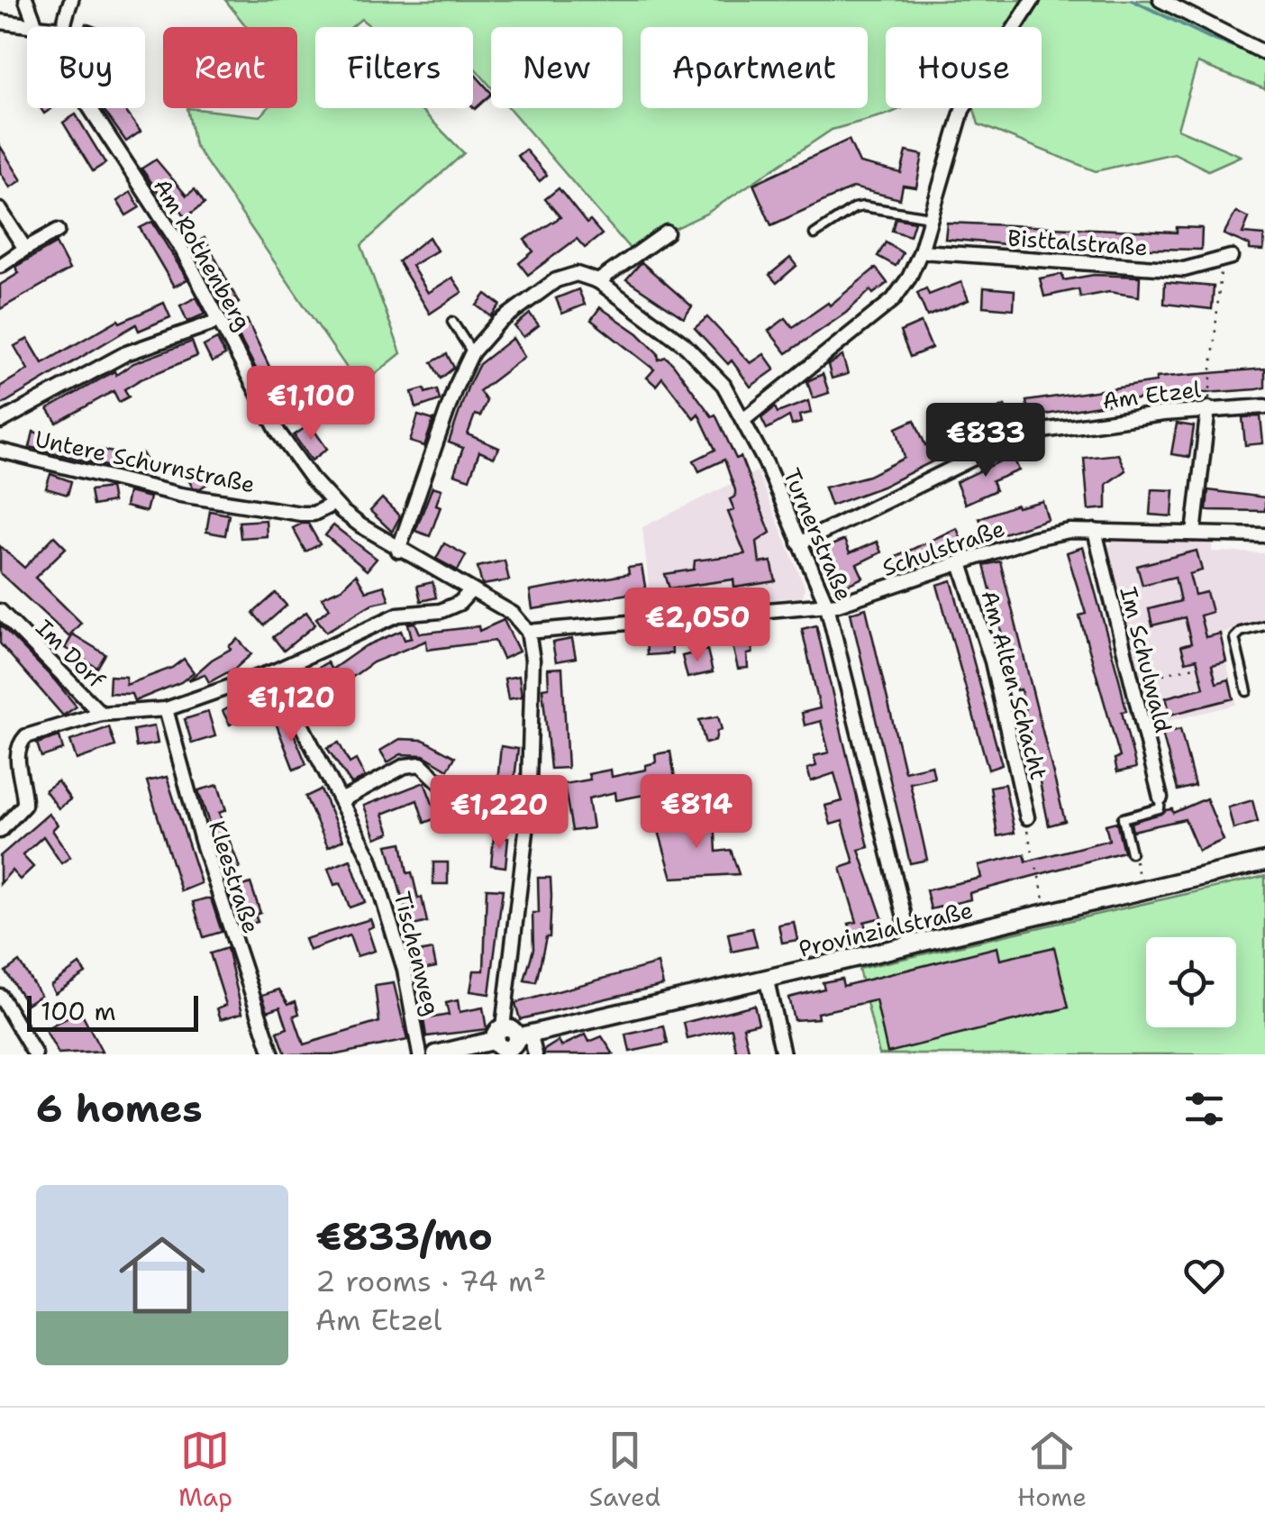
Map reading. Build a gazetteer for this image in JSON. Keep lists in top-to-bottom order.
{
  "streets": {
    "street": [
      "Bisttalstraße",
      "Am Rothenberg",
      "Am Etzel",
      "Untere Schurnstraße",
      "Turnerstraße",
      "Schulstraße",
      "Im Dorf",
      "Im Schulwald",
      "Am Alten Schacht",
      "Kleestraße",
      "Provinzialstraße",
      "Tischenweg"
    ]
  },
  "crossings": [
    ["Am Rothenberg", "Untere Schurnstraße"],
    ["Am Rothenberg", "Schulstraße"],
    ["Am Rothenberg", "Im Dorf"],
    ["Am Etzel", "Turnerstraße"],
    ["Turnerstraße", "Schulstraße"],
    ["Turnerstraße", "Provinzialstraße"],
    ["Schulstraße", "Im Schulwald"],
    ["Schulstraße", "Am Alten Schacht"],
    ["Im Dorf", "Kleestraße"],
    ["Im Dorf", "Tischenweg"]
  ],
  "scale_bar": "100 m",
  "page": {
    "chip": [
      "Buy",
      "Rent",
      "Filters",
      "New",
      "Apartment",
      "House"
    ],
    "price": [
      "€1,100",
      "€833",
      "€2,050",
      "€1,120",
      "€814",
      "€1,220"
    ],
    "scale": "100 m",
    "heading": "6 homes",
    "list": [
      {
        "name": "€833/mo",
        "note": "2 rooms · 74 m² · Am Etzel"
      }
    ],
    "tabs": ["Map", "Saved", "Home"]
  }
}
